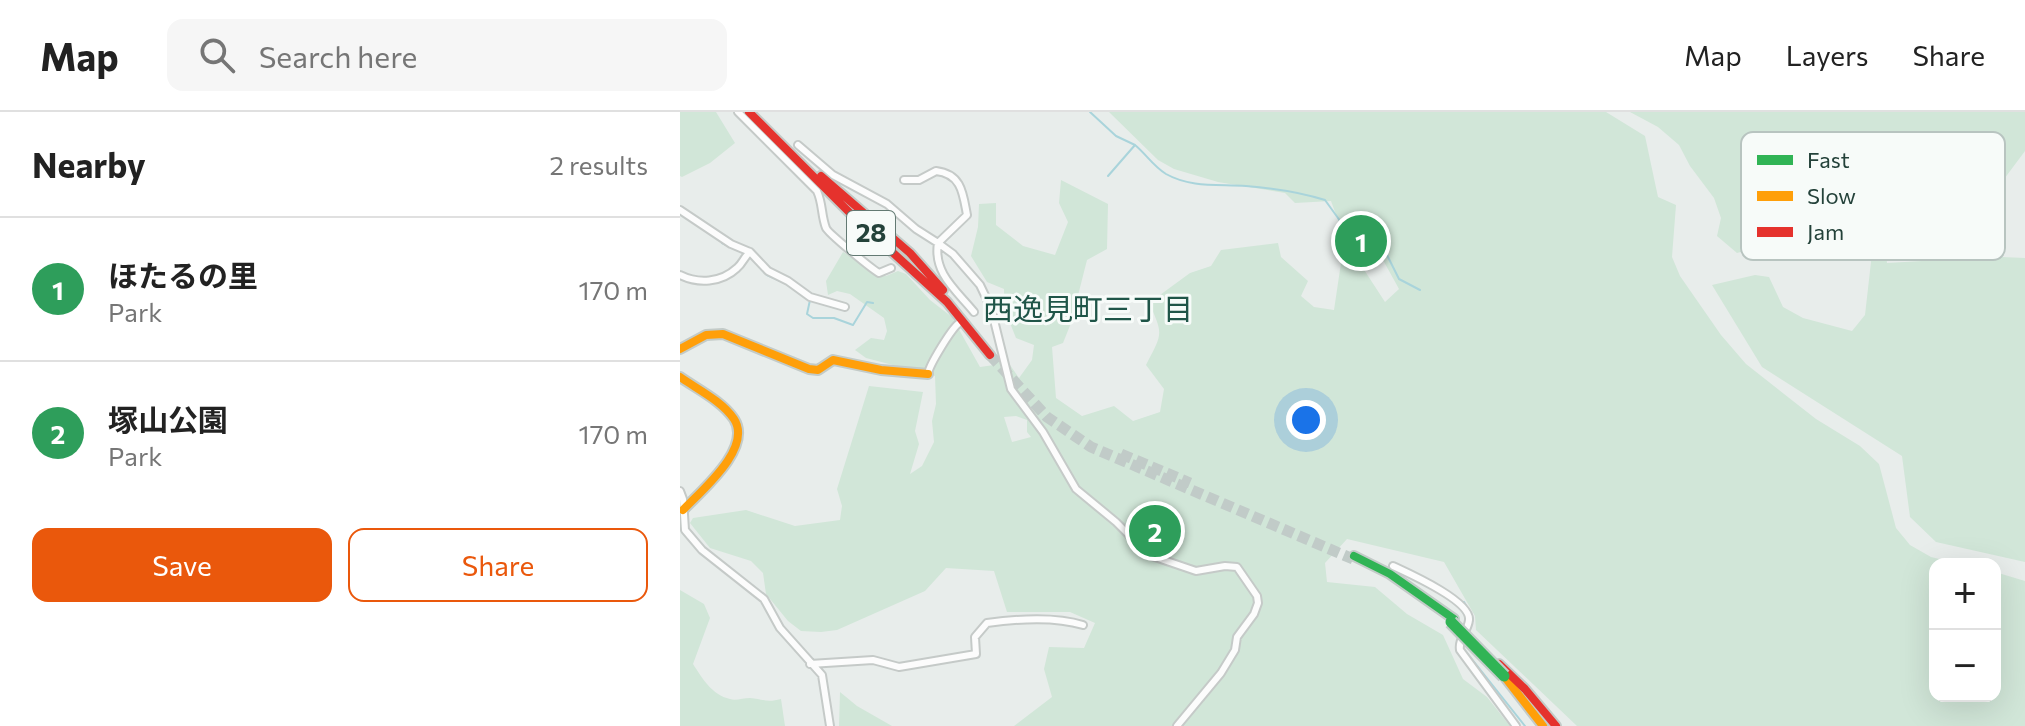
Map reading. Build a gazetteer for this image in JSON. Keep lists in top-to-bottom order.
{
  "streets": {
    "main road": ["28"]
  },
  "districts": ["西逸見町三丁目"],
  "legend": ["Fast", "Slow", "Jam"],
  "page": {
    "header": "Map",
    "search": "Search here",
    "nav": ["Map", "Layers", "Share"],
    "heading": ["Nearby", "2 results"],
    "pins": ["1", "2"],
    "list": [
      {
        "mark": "1",
        "name": "ほたるの里",
        "note": "Park",
        "value": "170 m"
      },
      {
        "mark": "2",
        "name": "塚山公園",
        "note": "Park",
        "value": "170 m"
      }
    ],
    "buttons": ["Save", "Share"],
    "map_buttons": ["+", "−"]
  }
}
